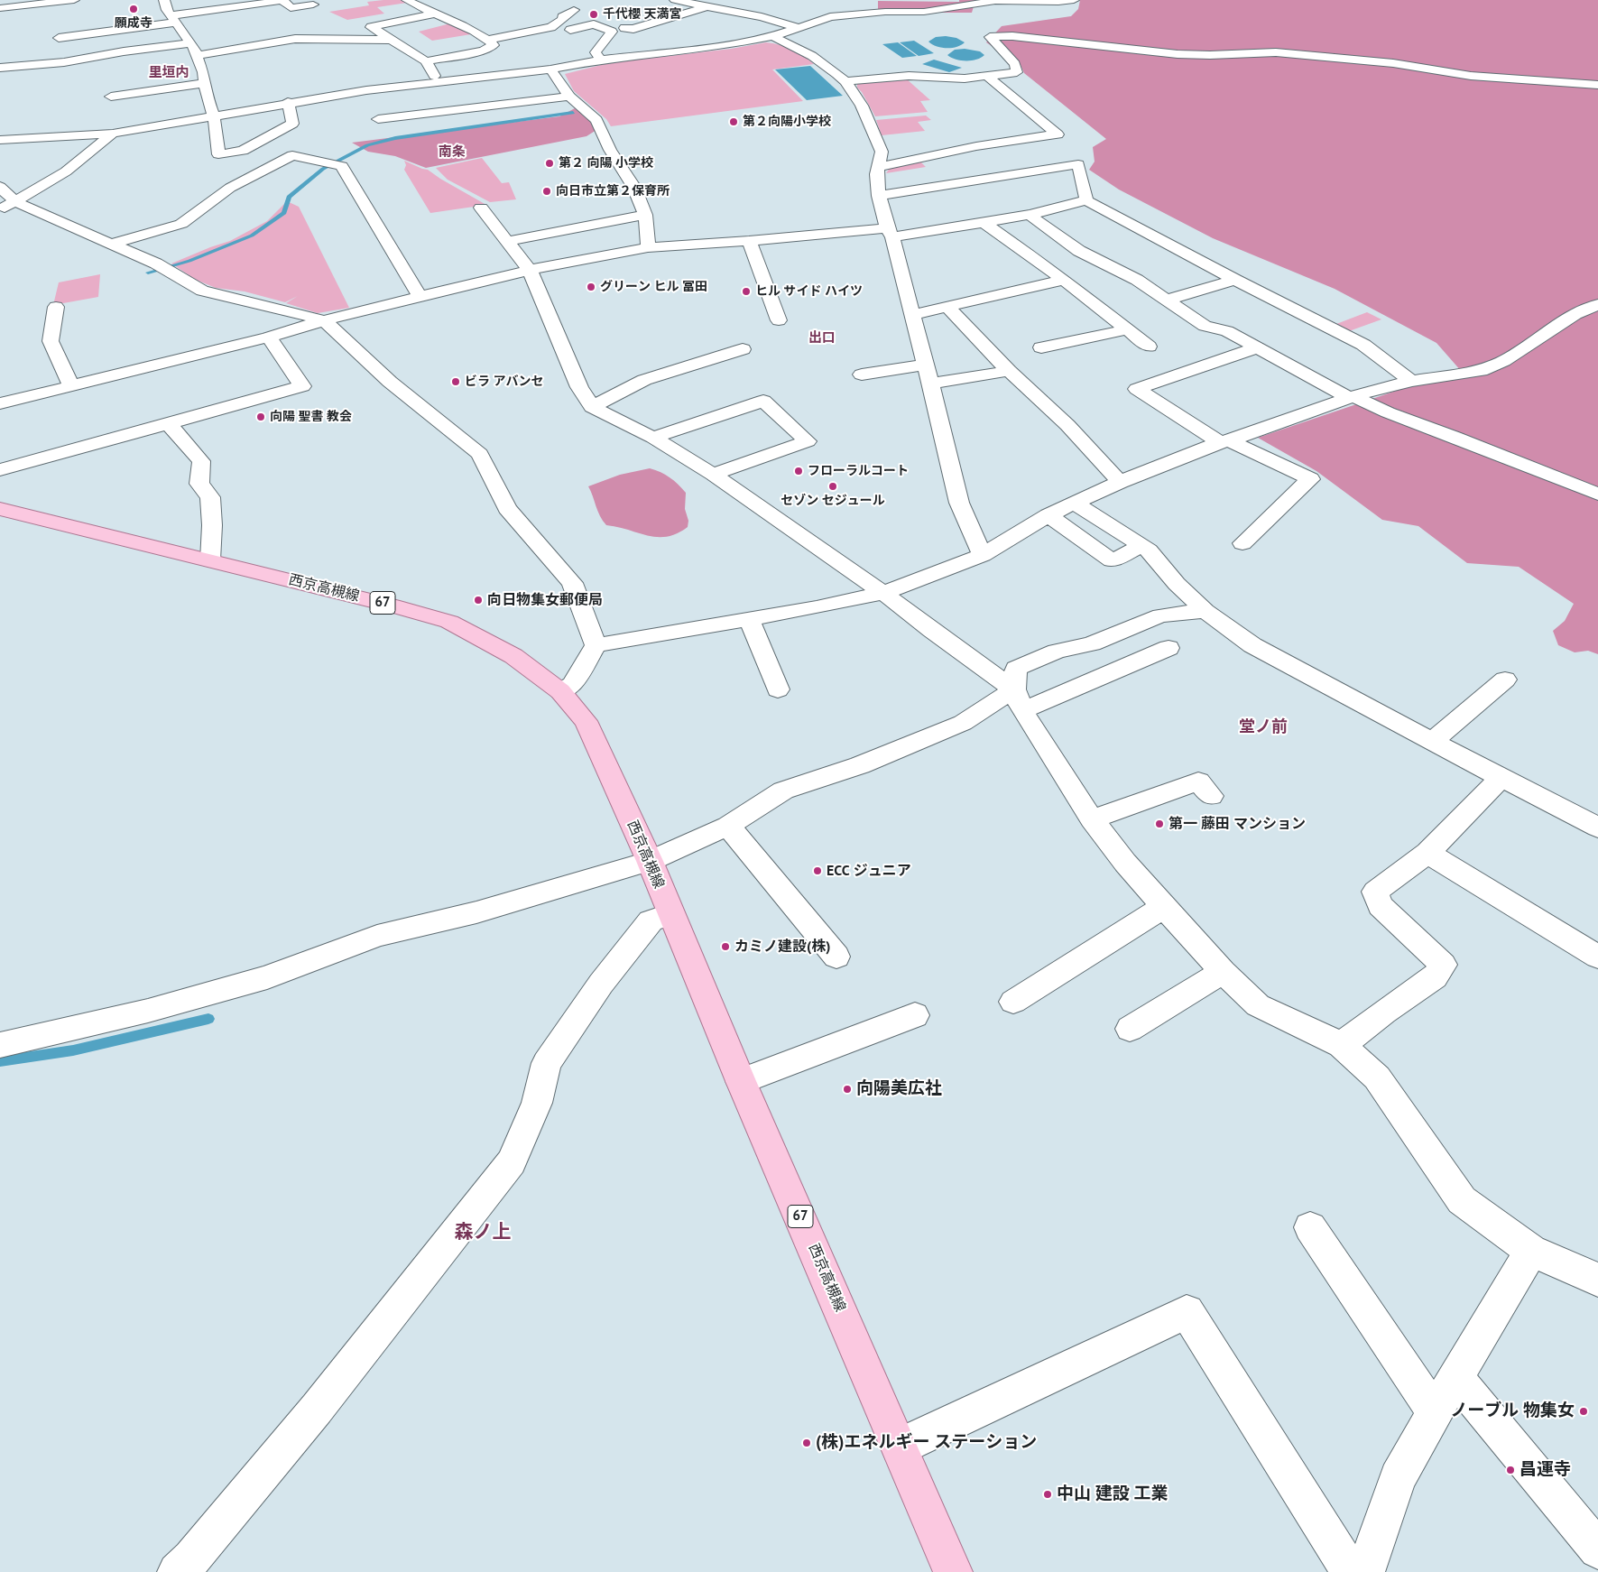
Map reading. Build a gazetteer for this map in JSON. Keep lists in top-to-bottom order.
{
  "streets": {
    "main road": ["西京高槻線", "67"]
  },
  "districts": [
    "里垣内",
    "南条",
    "出口",
    "堂ノ前",
    "森ノ上"
  ],
  "places": [
    "願成寺",
    "千代櫻 天満宮",
    "第２向陽小学校",
    "第２ 向陽 小学校",
    "向日市立第２保育所",
    "グリーン ヒル 冨田",
    "ヒル サイド ハイツ",
    "ビラ アバンセ",
    "向陽 聖書 教会",
    "フローラルコート",
    "セゾン セジュール",
    "向日物集女郵便局",
    "第一 藤田 マンション",
    "ECC ジュニア",
    "カミノ建設(株)",
    "向陽美広社",
    "ノーブル 物集女",
    "(株)エネルギー ステーション",
    "昌運寺",
    "中山 建設 工業"
  ]
}
